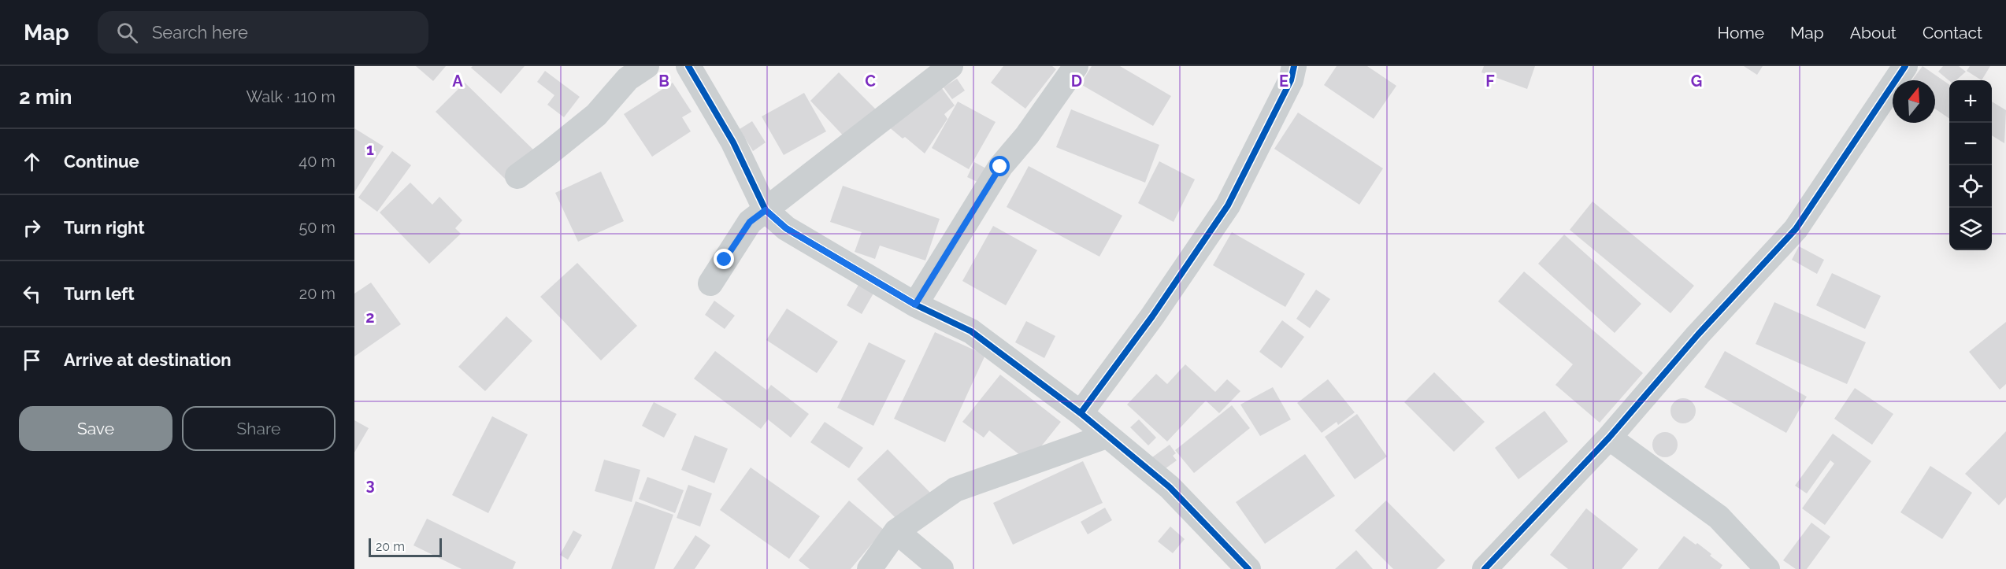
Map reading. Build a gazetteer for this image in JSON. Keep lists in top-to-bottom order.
{
  "scale_bar": "20 m",
  "north": "top",
  "page": {
    "header": "Map",
    "search": "Search here",
    "nav": [
      "Home",
      "Map",
      "About",
      "Contact"
    ],
    "heading": ["2 min", "Walk · 110 m"],
    "map_buttons": ["+", "−"],
    "list": [
      ["Continue", "40 m"],
      ["Turn right", "50 m"],
      ["Turn left", "20 m"],
      "Arrive at destination"
    ],
    "buttons": ["Save", "Share"],
    "scale": "20 m"
  },
  "grid": {
    "columns": [
      "A",
      "B",
      "C",
      "D",
      "E",
      "F",
      "G"
    ],
    "rows": ["1", "2", "3"]
  }
}
